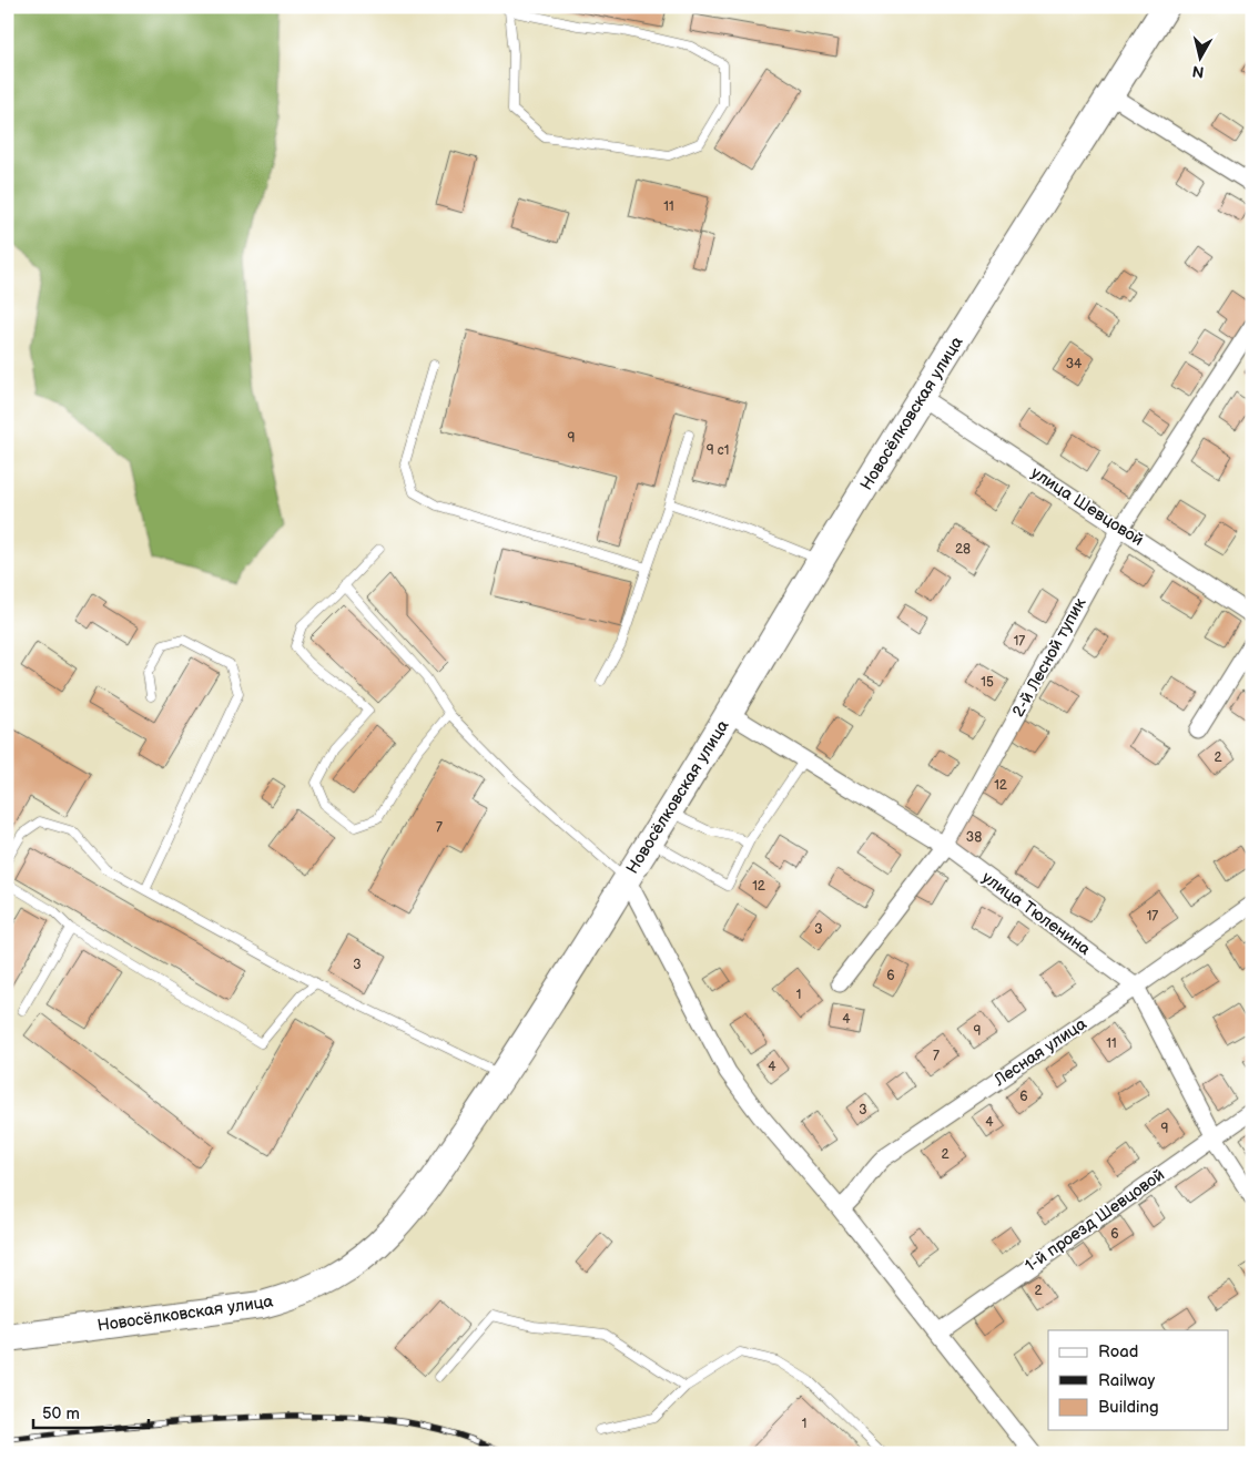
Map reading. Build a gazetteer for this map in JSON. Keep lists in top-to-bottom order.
{
  "streets": {
    "main road": ["Новосёлковская улица"],
    "street": [
      "улица Шевцовой",
      "2-й Лесной тупик",
      "улица Тюленина",
      "Лесная улица",
      "1-й проезд Шевцовой"
    ]
  },
  "crossings": [
    ["Новосёлковская улица", "улица Шевцовой"],
    ["Новосёлковская улица", "улица Тюленина"],
    ["улица Шевцовой", "2-й Лесной тупик"],
    ["2-й Лесной тупик", "улица Тюленина"],
    ["улица Тюленина", "Лесная улица"],
    ["улица Тюленина", "1-й проезд Шевцовой"]
  ],
  "house_numbers": [
    "11",
    "34",
    "9",
    "9 с1",
    "28",
    "17",
    "15",
    "2",
    "12",
    "7",
    "38",
    "12",
    "17",
    "3",
    "3",
    "6",
    "1",
    "4",
    "9",
    "11",
    "7",
    "4",
    "6",
    "3",
    "4",
    "9",
    "2",
    "6",
    "2",
    "1"
  ],
  "legend": ["Road", "Railway", "Building"],
  "scale_bar": "50 m",
  "north": "bottom"
}
